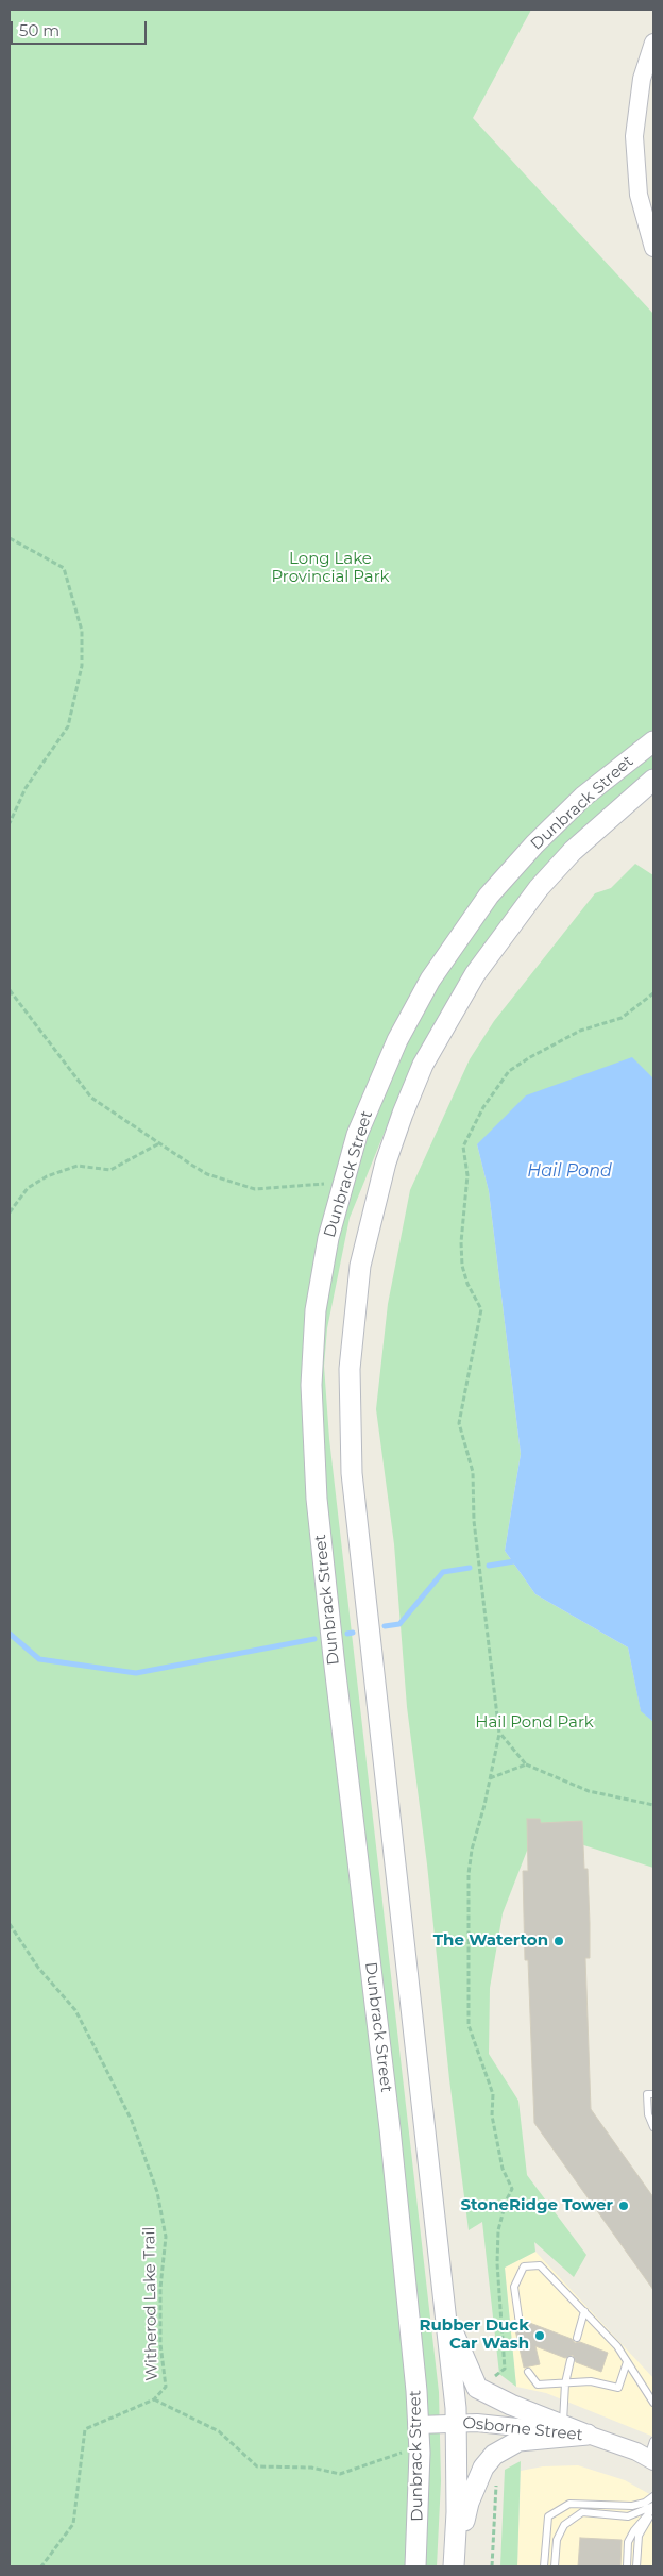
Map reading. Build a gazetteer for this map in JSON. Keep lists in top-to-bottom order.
{
  "streets": {
    "main road": ["Dunbrack Street"],
    "street": ["Osborne Street"],
    "path": ["Witherod Lake Trail"]
  },
  "crossings": [
    ["Dunbrack Street", "Osborne Street"]
  ],
  "water": ["Hail Pond"],
  "parks": ["Long Lake Provincial Park", "Hail Pond Park"],
  "places": ["The Waterton", "StoneRidge Tower", "Rubber Duck Car Wash"],
  "scale_bar": "50 m"
}
